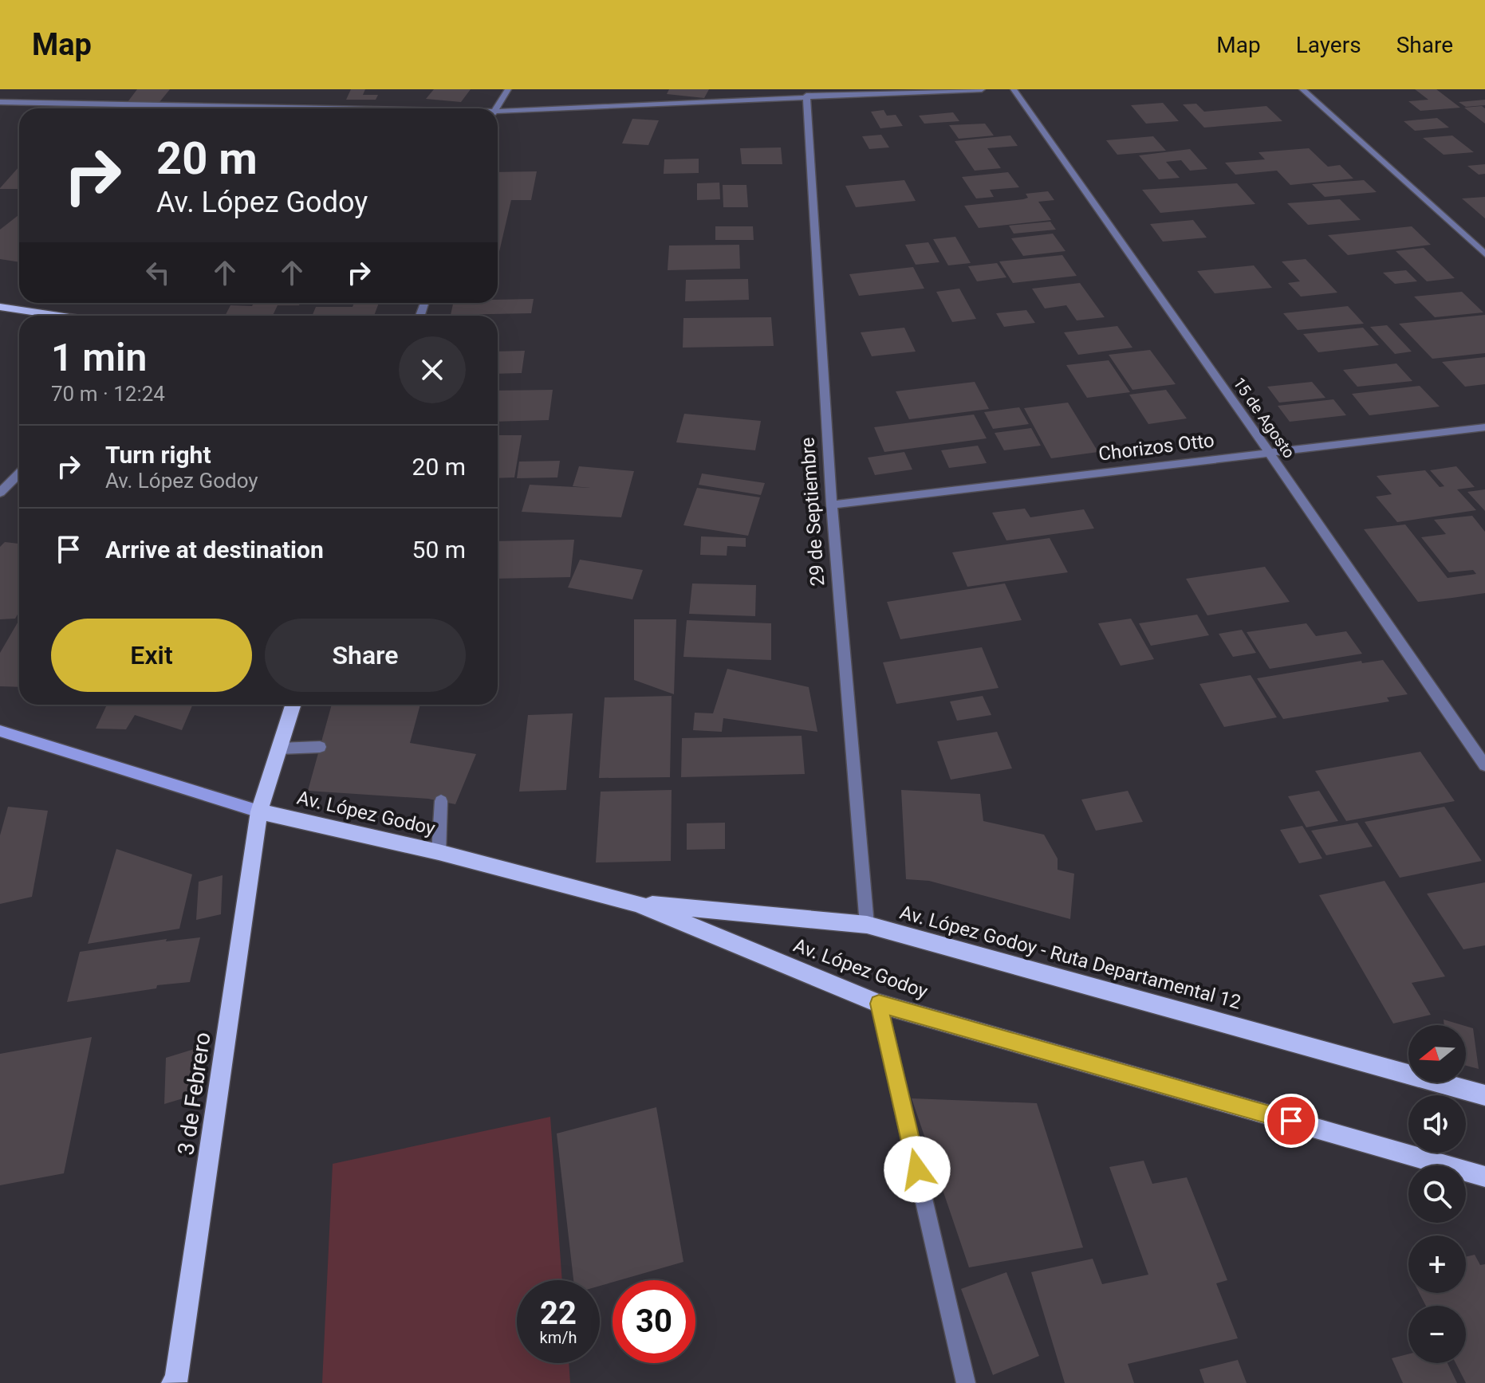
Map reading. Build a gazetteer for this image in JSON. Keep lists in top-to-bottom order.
{
  "streets": {
    "main road": ["Av. López Godoy", "Av. López Godoy - Ruta Departamental 12", "3 de Febrero"],
    "street": ["15 de Agosto", "Chorizos Otto", "29 de Septiembre"]
  },
  "crossings": [
    ["15 de Agosto", "Chorizos Otto"],
    ["Chorizos Otto", "29 de Septiembre"],
    ["29 de Septiembre", "Av. López Godoy - Ruta Departamental 12"],
    ["Av. López Godoy", "Av. López Godoy - Ruta Departamental 12"],
    ["Av. López Godoy", "3 de Febrero"]
  ],
  "north": "left",
  "page": {
    "header": "Map",
    "nav": ["Map", "Layers", "Share"],
    "turn": ["20 m", "Av. López Godoy"],
    "heading": ["1 min", "70 m · 12:24"],
    "list": [
      {
        "name": "Turn right",
        "note": "Av. López Godoy",
        "value": "20 m"
      },
      {
        "name": "Arrive at destination",
        "value": "50 m"
      }
    ],
    "buttons": ["Exit", "Share"],
    "map_buttons": ["+", "−"],
    "speed": "22 km/h",
    "limit": "30"
  }
}
